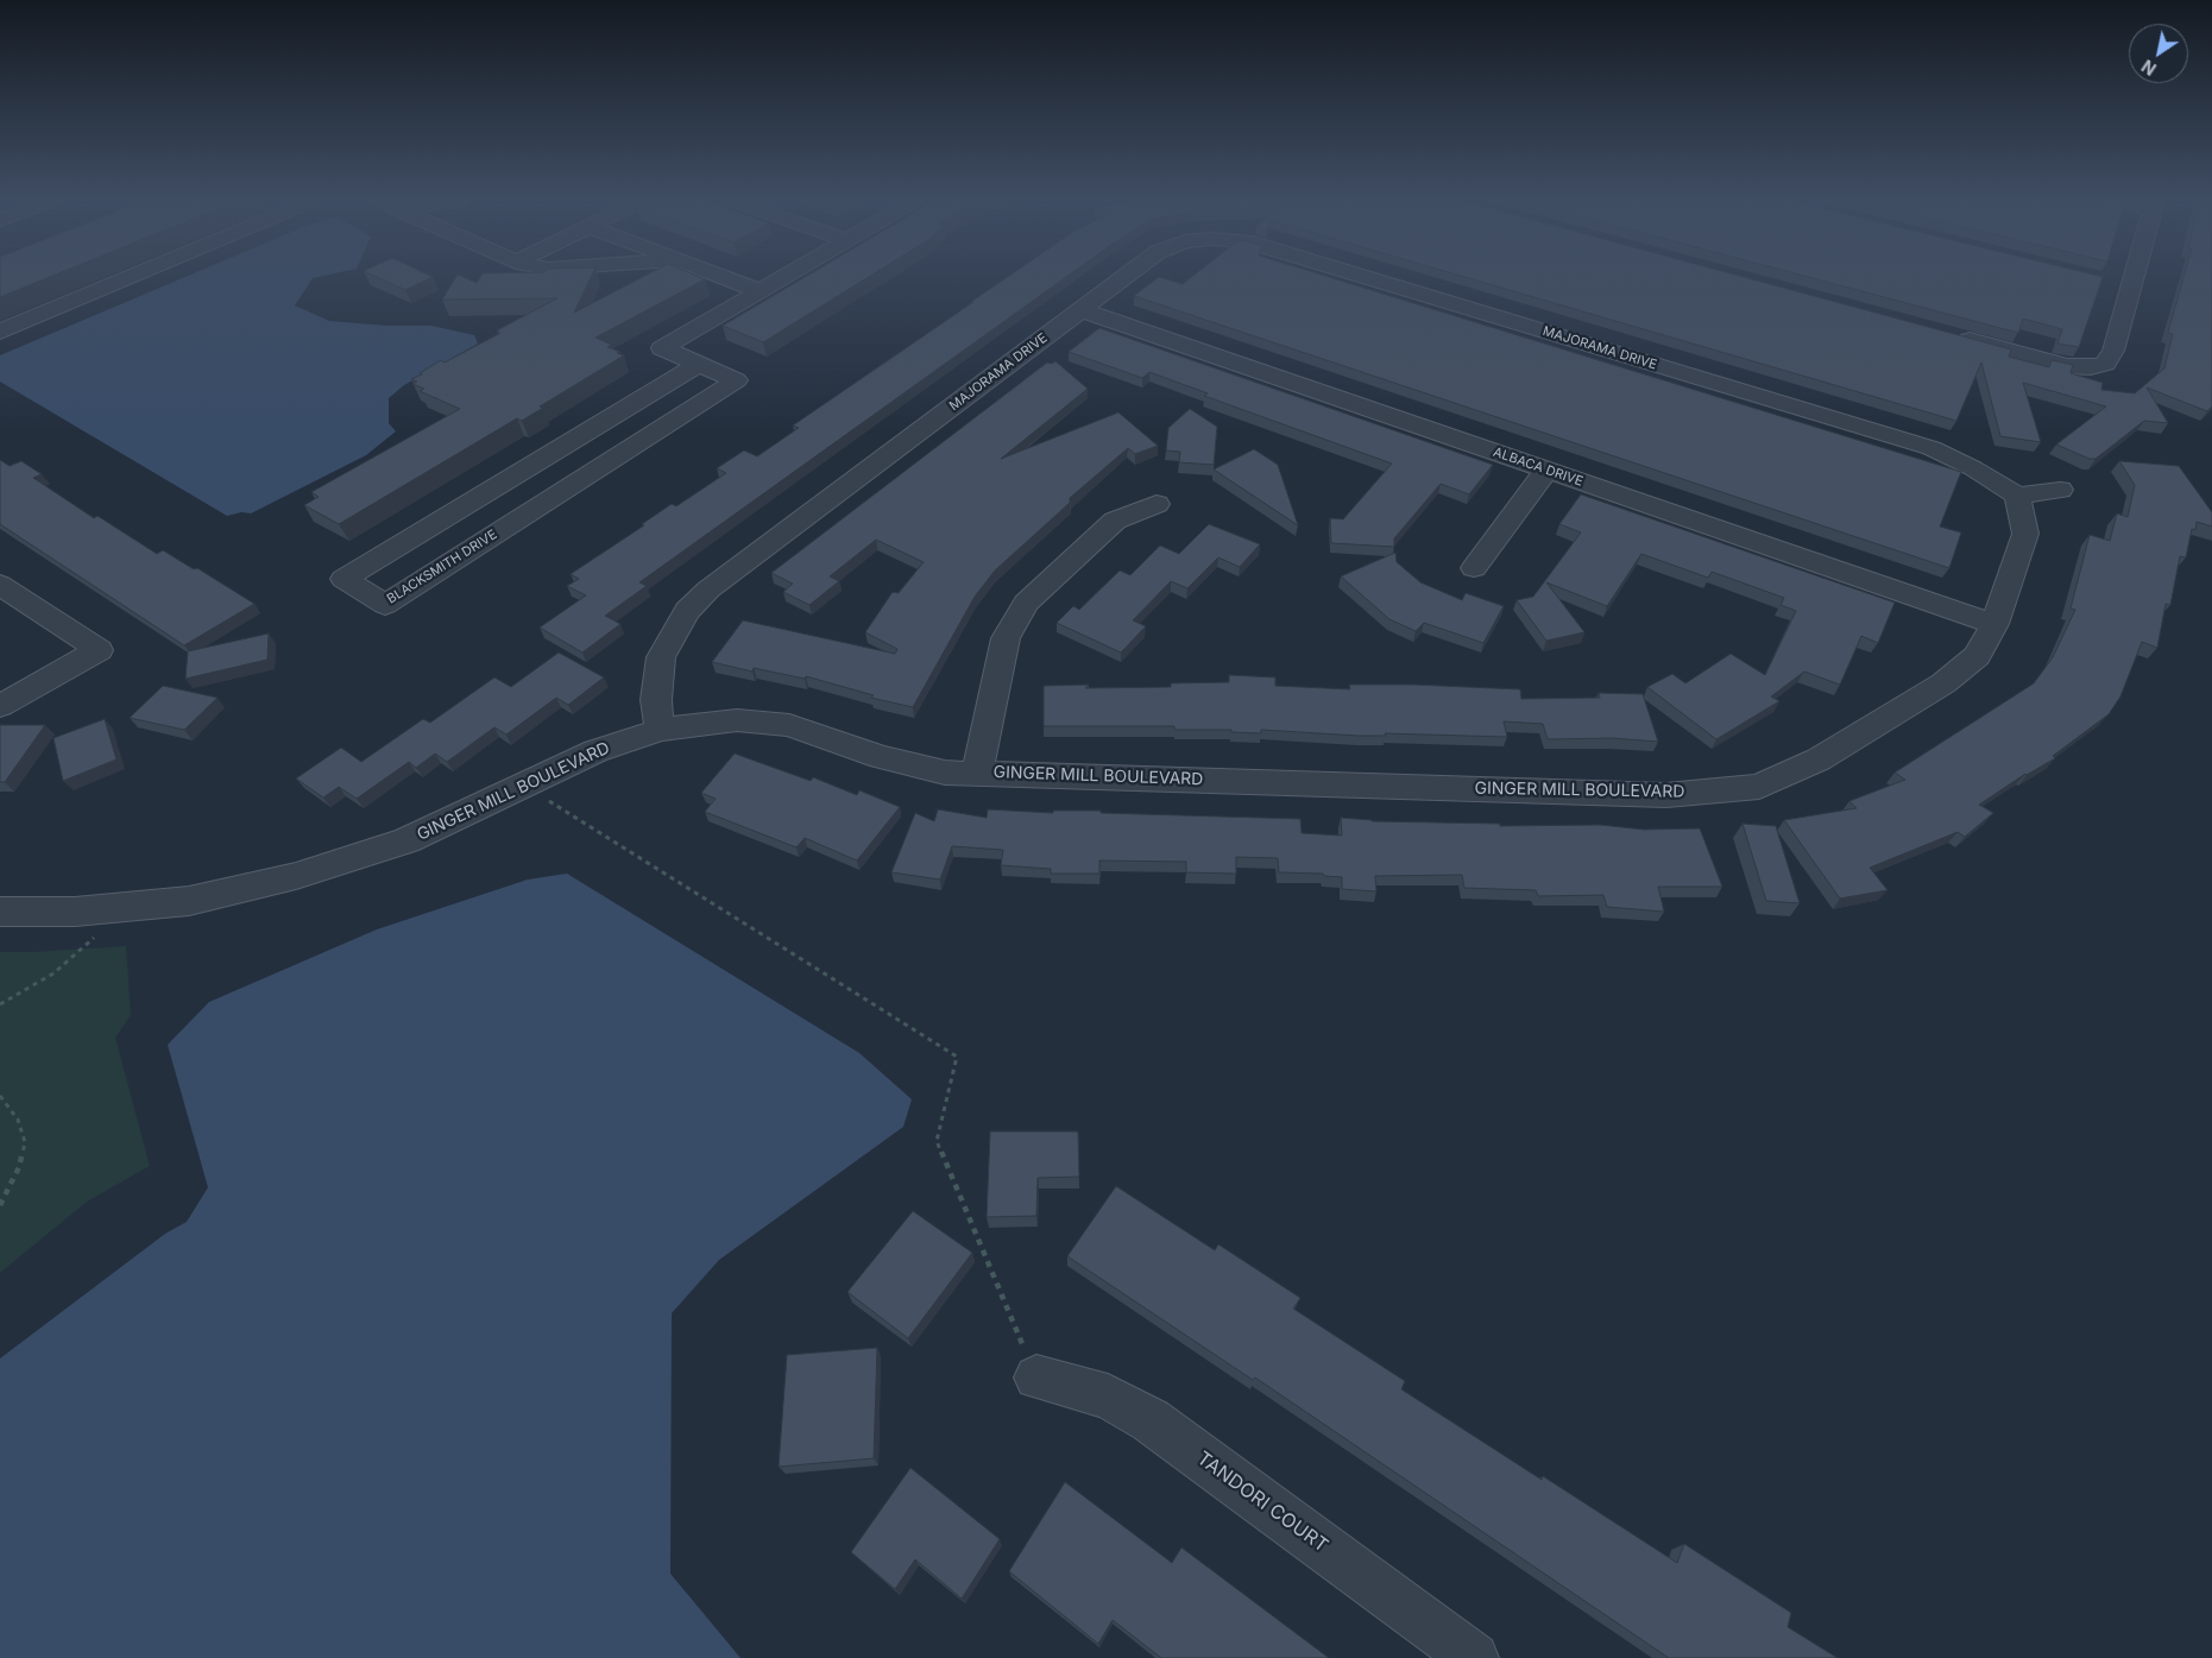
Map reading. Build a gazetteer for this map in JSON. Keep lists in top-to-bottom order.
{
  "streets": {
    "street": [
      "MAJORAMA DRIVE",
      "ALBACA DRIVE",
      "BLACKSMITH DRIVE",
      "GINGER MILL BOULEVARD",
      "TANDORI COURT"
    ]
  },
  "crossings": [
    ["MAJORAMA DRIVE", "ALBACA DRIVE"],
    ["MAJORAMA DRIVE", "GINGER MILL BOULEVARD"],
    ["ALBACA DRIVE", "GINGER MILL BOULEVARD"]
  ],
  "north": "bottom left"
}
